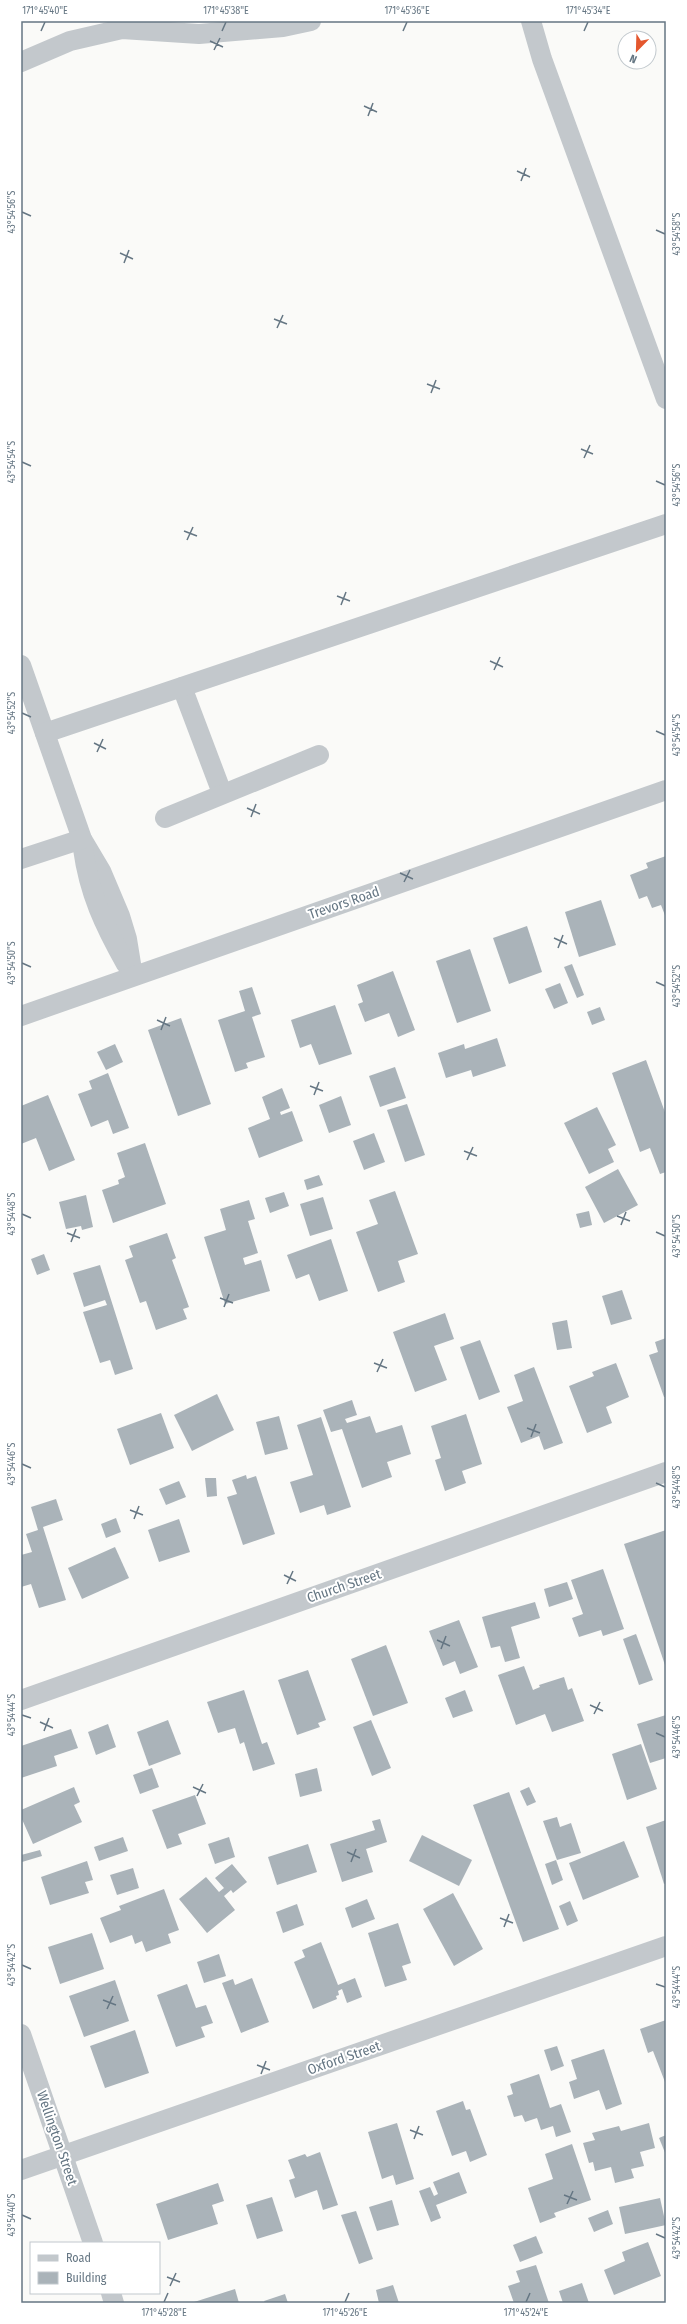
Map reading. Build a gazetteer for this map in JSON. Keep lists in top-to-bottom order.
{
  "streets": {
    "street": [
      "Trevors Road",
      "Church Street",
      "Oxford Street",
      "Wellington Street"
    ]
  },
  "crossings": [
    ["Oxford Street", "Wellington Street"]
  ],
  "legend": ["Road", "Building"],
  "north": "bottom left",
  "coordinates": [
    "171°45'40\"E",
    "171°45'38\"E",
    "171°45'36\"E",
    "171°45'34\"E",
    "43°54'56\"S",
    "43°54'58\"S",
    "43°54'54\"S",
    "43°54'52\"S",
    "43°54'50\"S",
    "43°54'48\"S",
    "43°54'46\"S",
    "43°54'44\"S",
    "43°54'42\"S",
    "43°54'40\"S",
    "171°45'28\"E",
    "171°45'26\"E",
    "171°45'24\"E"
  ]
}
